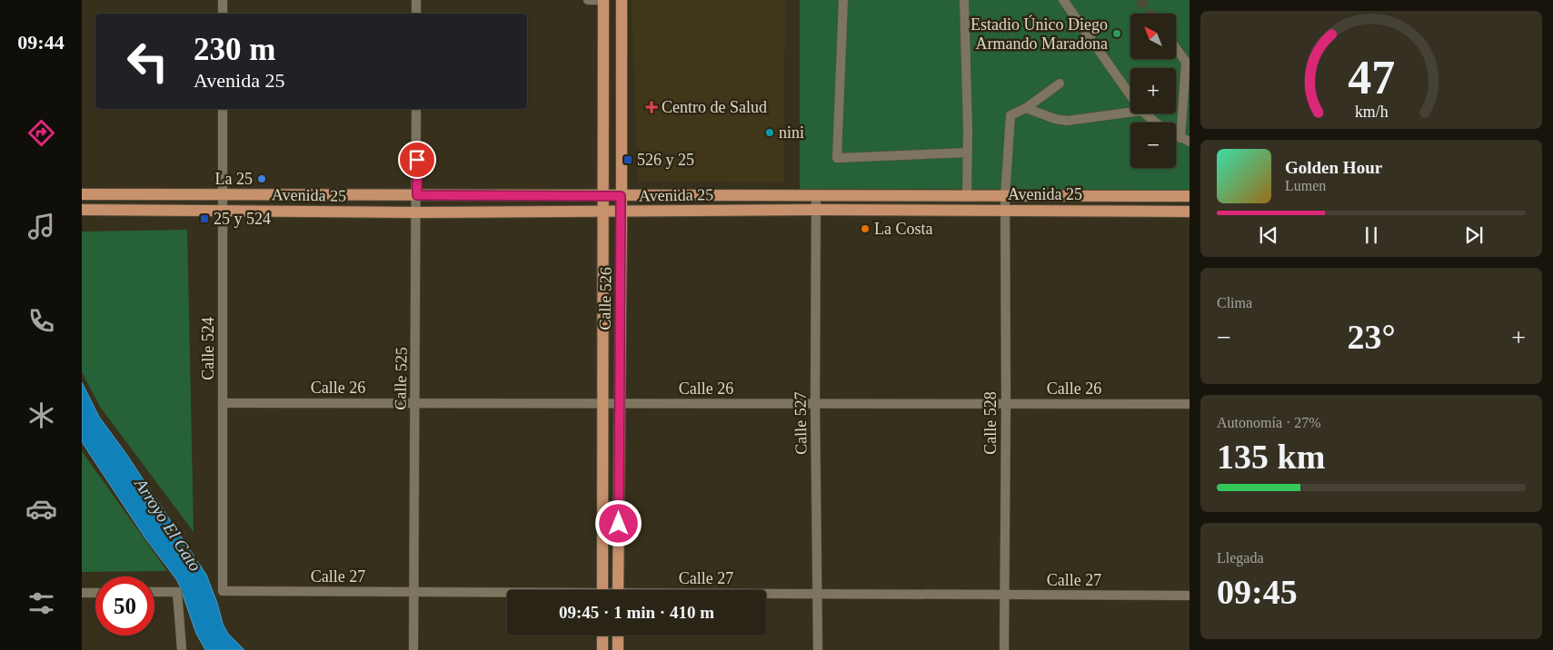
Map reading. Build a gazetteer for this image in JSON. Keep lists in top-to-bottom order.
{
  "streets": {
    "main road": ["Avenida 25", "Calle 526"],
    "street": [
      "Calle 524",
      "Calle 525",
      "Calle 26",
      "Calle 527",
      "Calle 528",
      "Calle 27"
    ]
  },
  "crossings": [
    ["Avenida 25", "Calle 526"],
    ["Avenida 25", "Calle 524"],
    ["Avenida 25", "Calle 525"],
    ["Avenida 25", "Calle 527"],
    ["Avenida 25", "Calle 528"],
    ["Calle 526", "Calle 26"],
    ["Calle 524", "Calle 26"],
    ["Calle 524", "Calle 27"],
    ["Calle 525", "Calle 26"],
    ["Calle 525", "Calle 27"],
    ["Calle 26", "Calle 527"],
    ["Calle 26", "Calle 528"],
    ["Calle 527", "Calle 27"],
    ["Calle 528", "Calle 27"]
  ],
  "water": ["Arroyo El Gato"],
  "places": {
    "other": [
      "Estadio Único Diego Armando Maradona",
      "nini",
      "La 25",
      "La Costa"
    ],
    "health": ["Centro de Salud"],
    "transit": ["526 y 25", "25 y 524"]
  },
  "north": "top left",
  "page": {
    "tabs": "09:44",
    "map_buttons": ["+", "−"],
    "turn": ["230 m", "Avenida 25"],
    "song": ["Golden Hour", "Lumen"],
    "tile": [
      "Clima",
      ["Autonomía · 27%", "135 km"],
      ["Llegada", "09:45"]
    ],
    "heat": ["−", "23°", "+"],
    "limit": "50",
    "trip": "09:45 · 1 min · 410 m",
    "gauge": ["47", "km/h"]
  }
}
